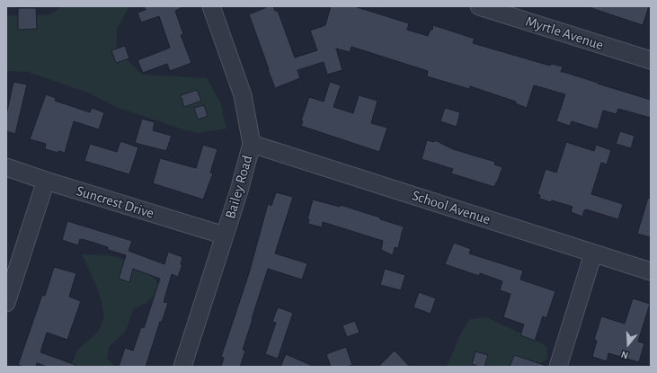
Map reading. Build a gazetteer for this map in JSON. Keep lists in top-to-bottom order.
{
  "streets": {
    "street": [
      "Myrtle Avenue",
      "Bailey Road",
      "Suncrest Drive",
      "School Avenue"
    ]
  },
  "crossings": [
    ["Bailey Road", "Suncrest Drive"],
    ["Bailey Road", "School Avenue"]
  ],
  "north": "bottom"
}
